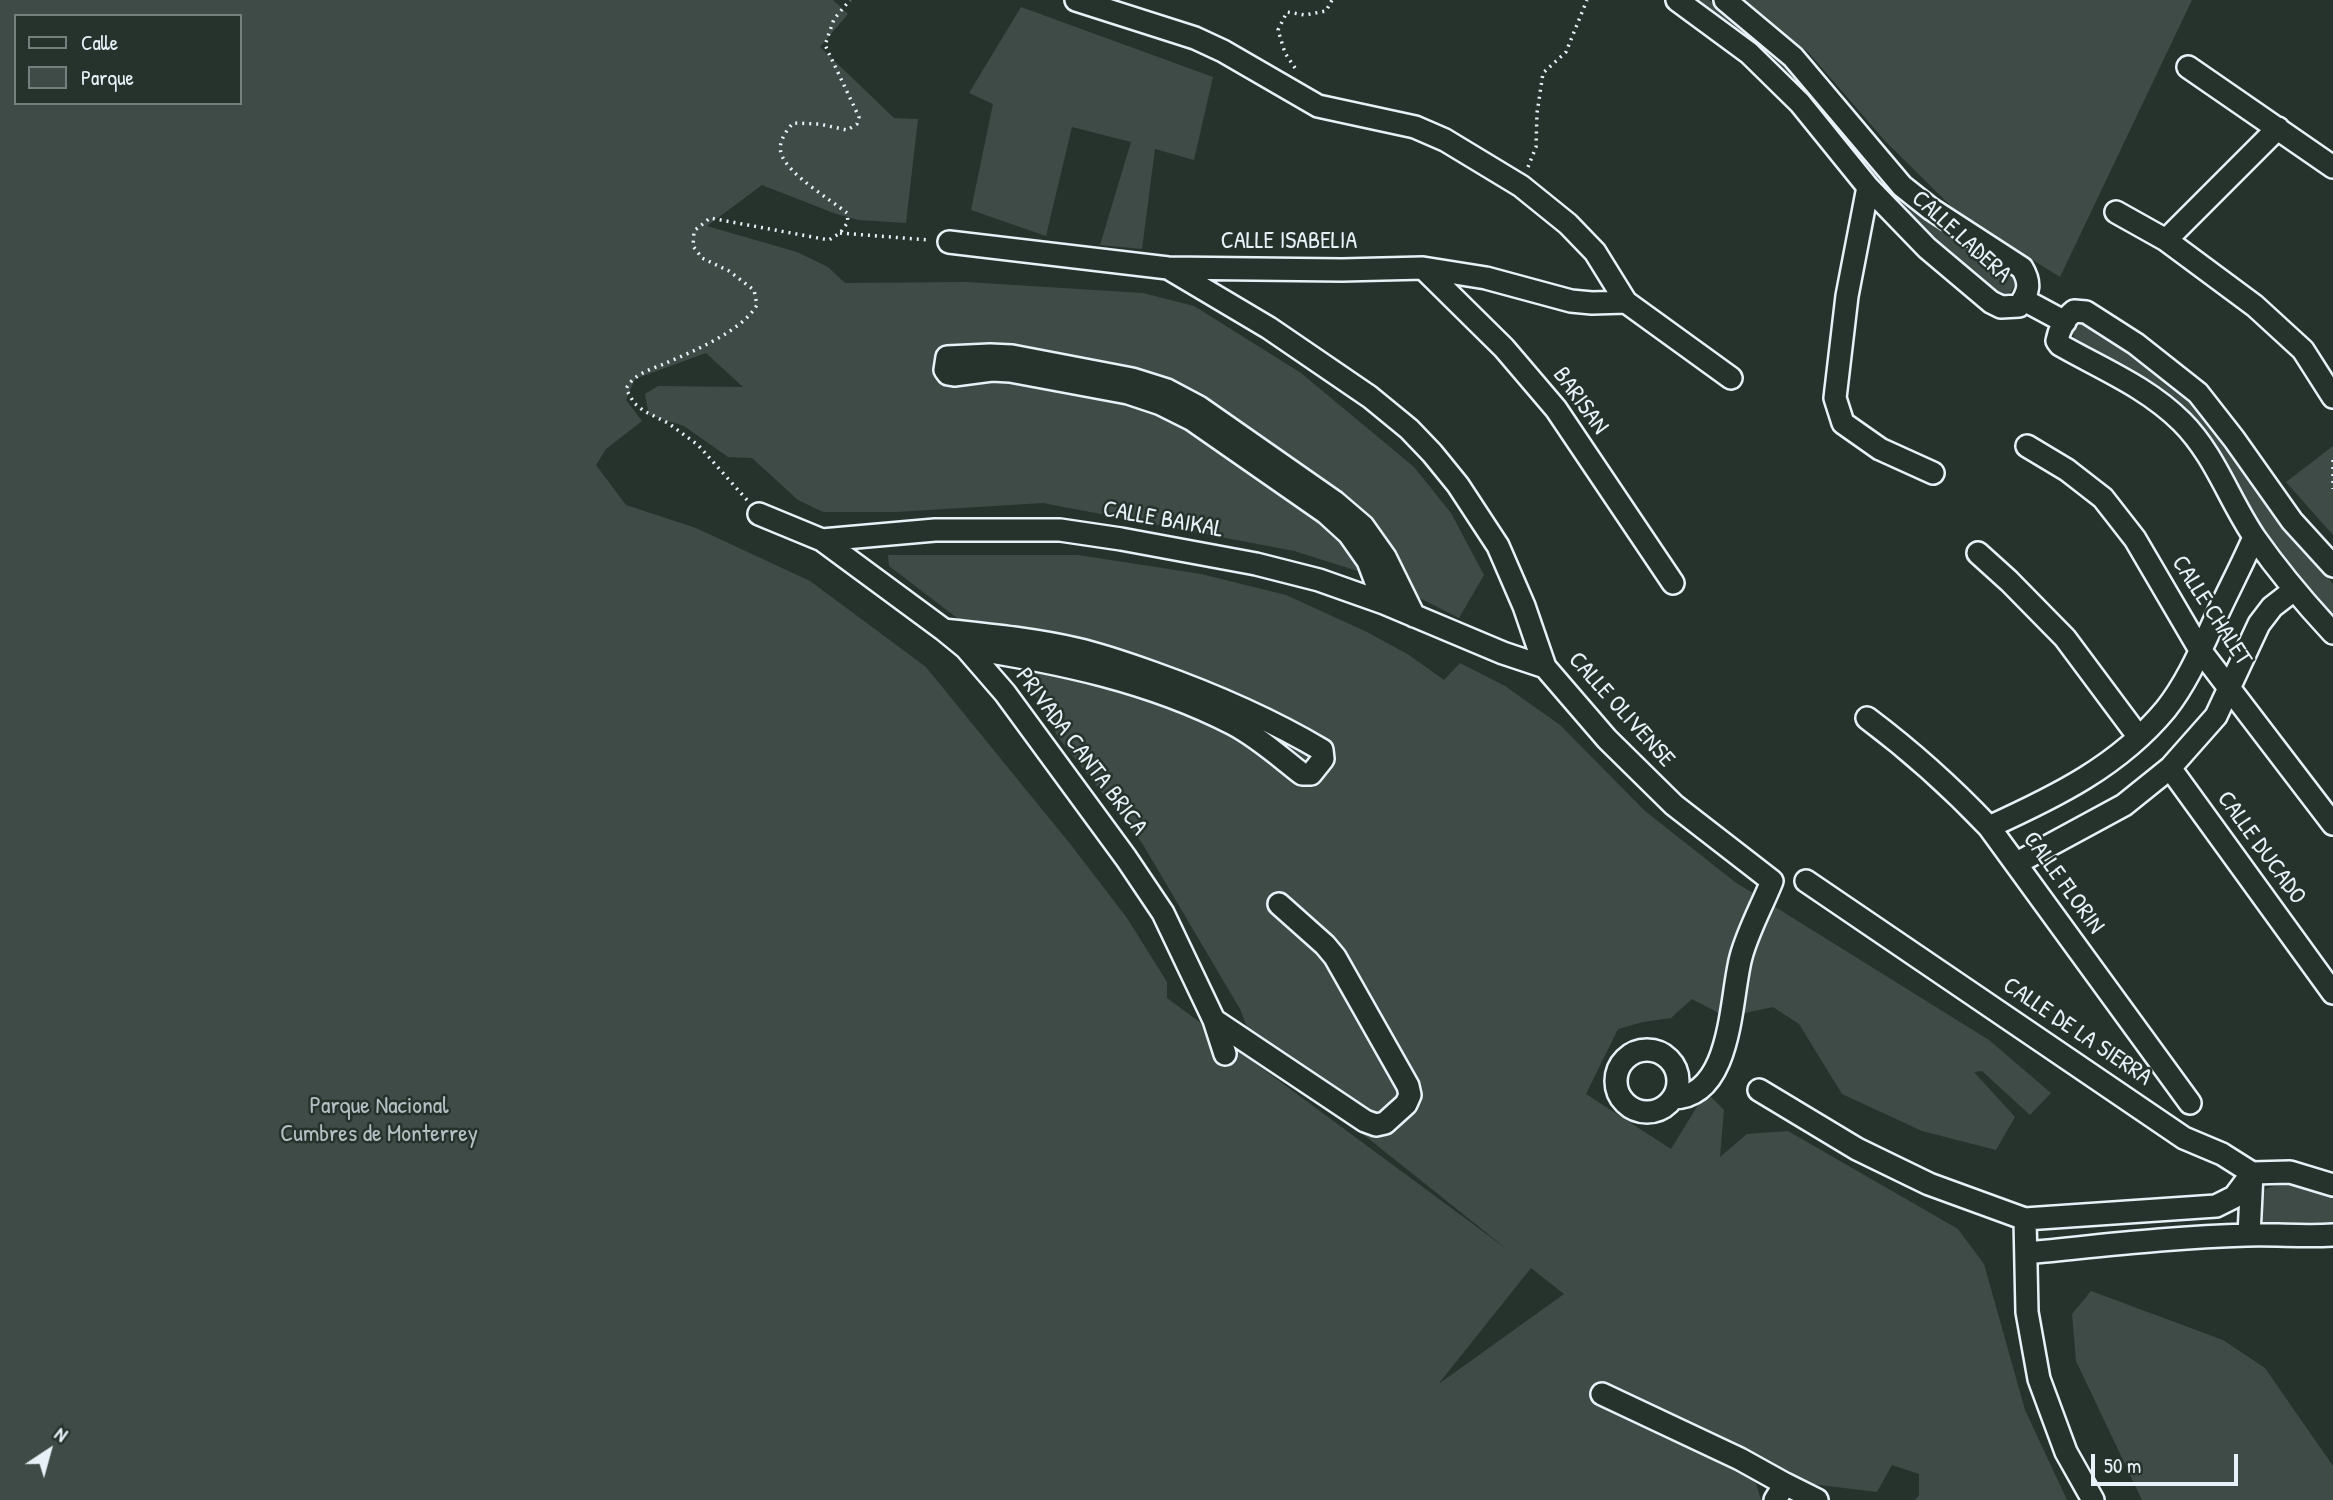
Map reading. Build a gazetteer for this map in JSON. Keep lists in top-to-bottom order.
{
  "streets": {
    "street": [
      "CALLE LADERA",
      "CALLE ISABELIA",
      "BARISAN",
      "CALLE BAIKAL",
      "CALLE CHALET",
      "CALLE OLIVENSE",
      "PRIVADA CANTA BRICA",
      "CALLE DUCADO",
      "CALLE FLORIN",
      "CALLE DE LA SIERRA"
    ]
  },
  "crossings": [
    ["CALLE ISABELIA", "BARISAN"],
    ["CALLE ISABELIA", "CALLE OLIVENSE"],
    ["CALLE BAIKAL", "CALLE OLIVENSE"],
    ["CALLE BAIKAL", "PRIVADA CANTA BRICA"]
  ],
  "parks": ["Parque Nacional Cumbres de Monterrey"],
  "legend": ["Calle", "Parque"],
  "scale_bar": "50 m",
  "north": "top right"
}
